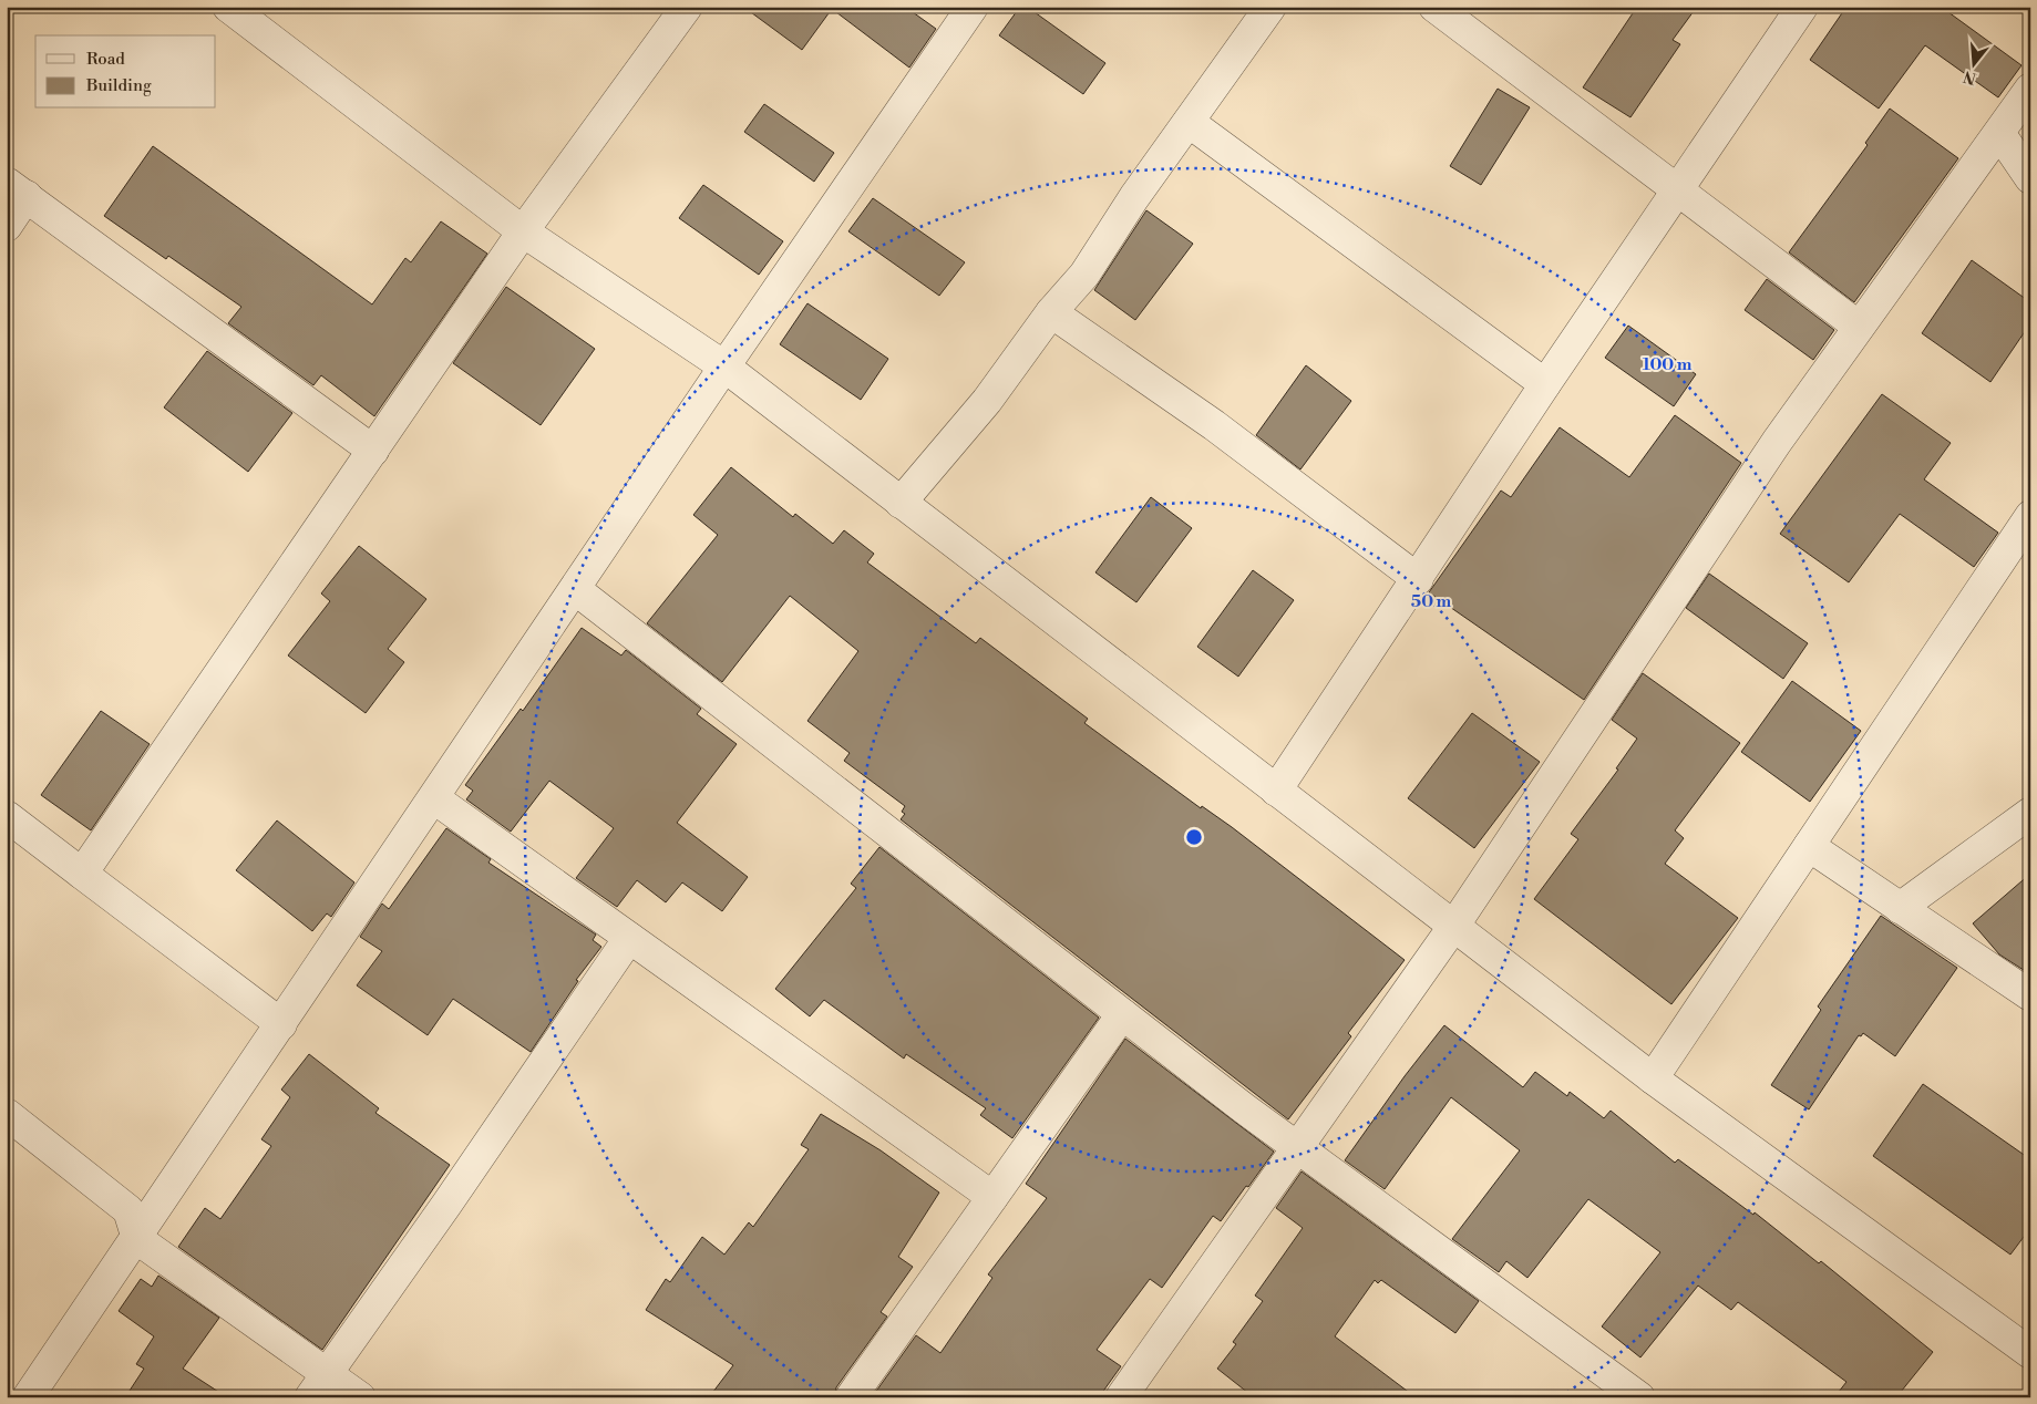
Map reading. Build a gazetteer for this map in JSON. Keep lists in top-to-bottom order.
{
  "legend": ["Road", "Building"],
  "north": "bottom",
  "rings": ["100 m", "50 m"]
}
